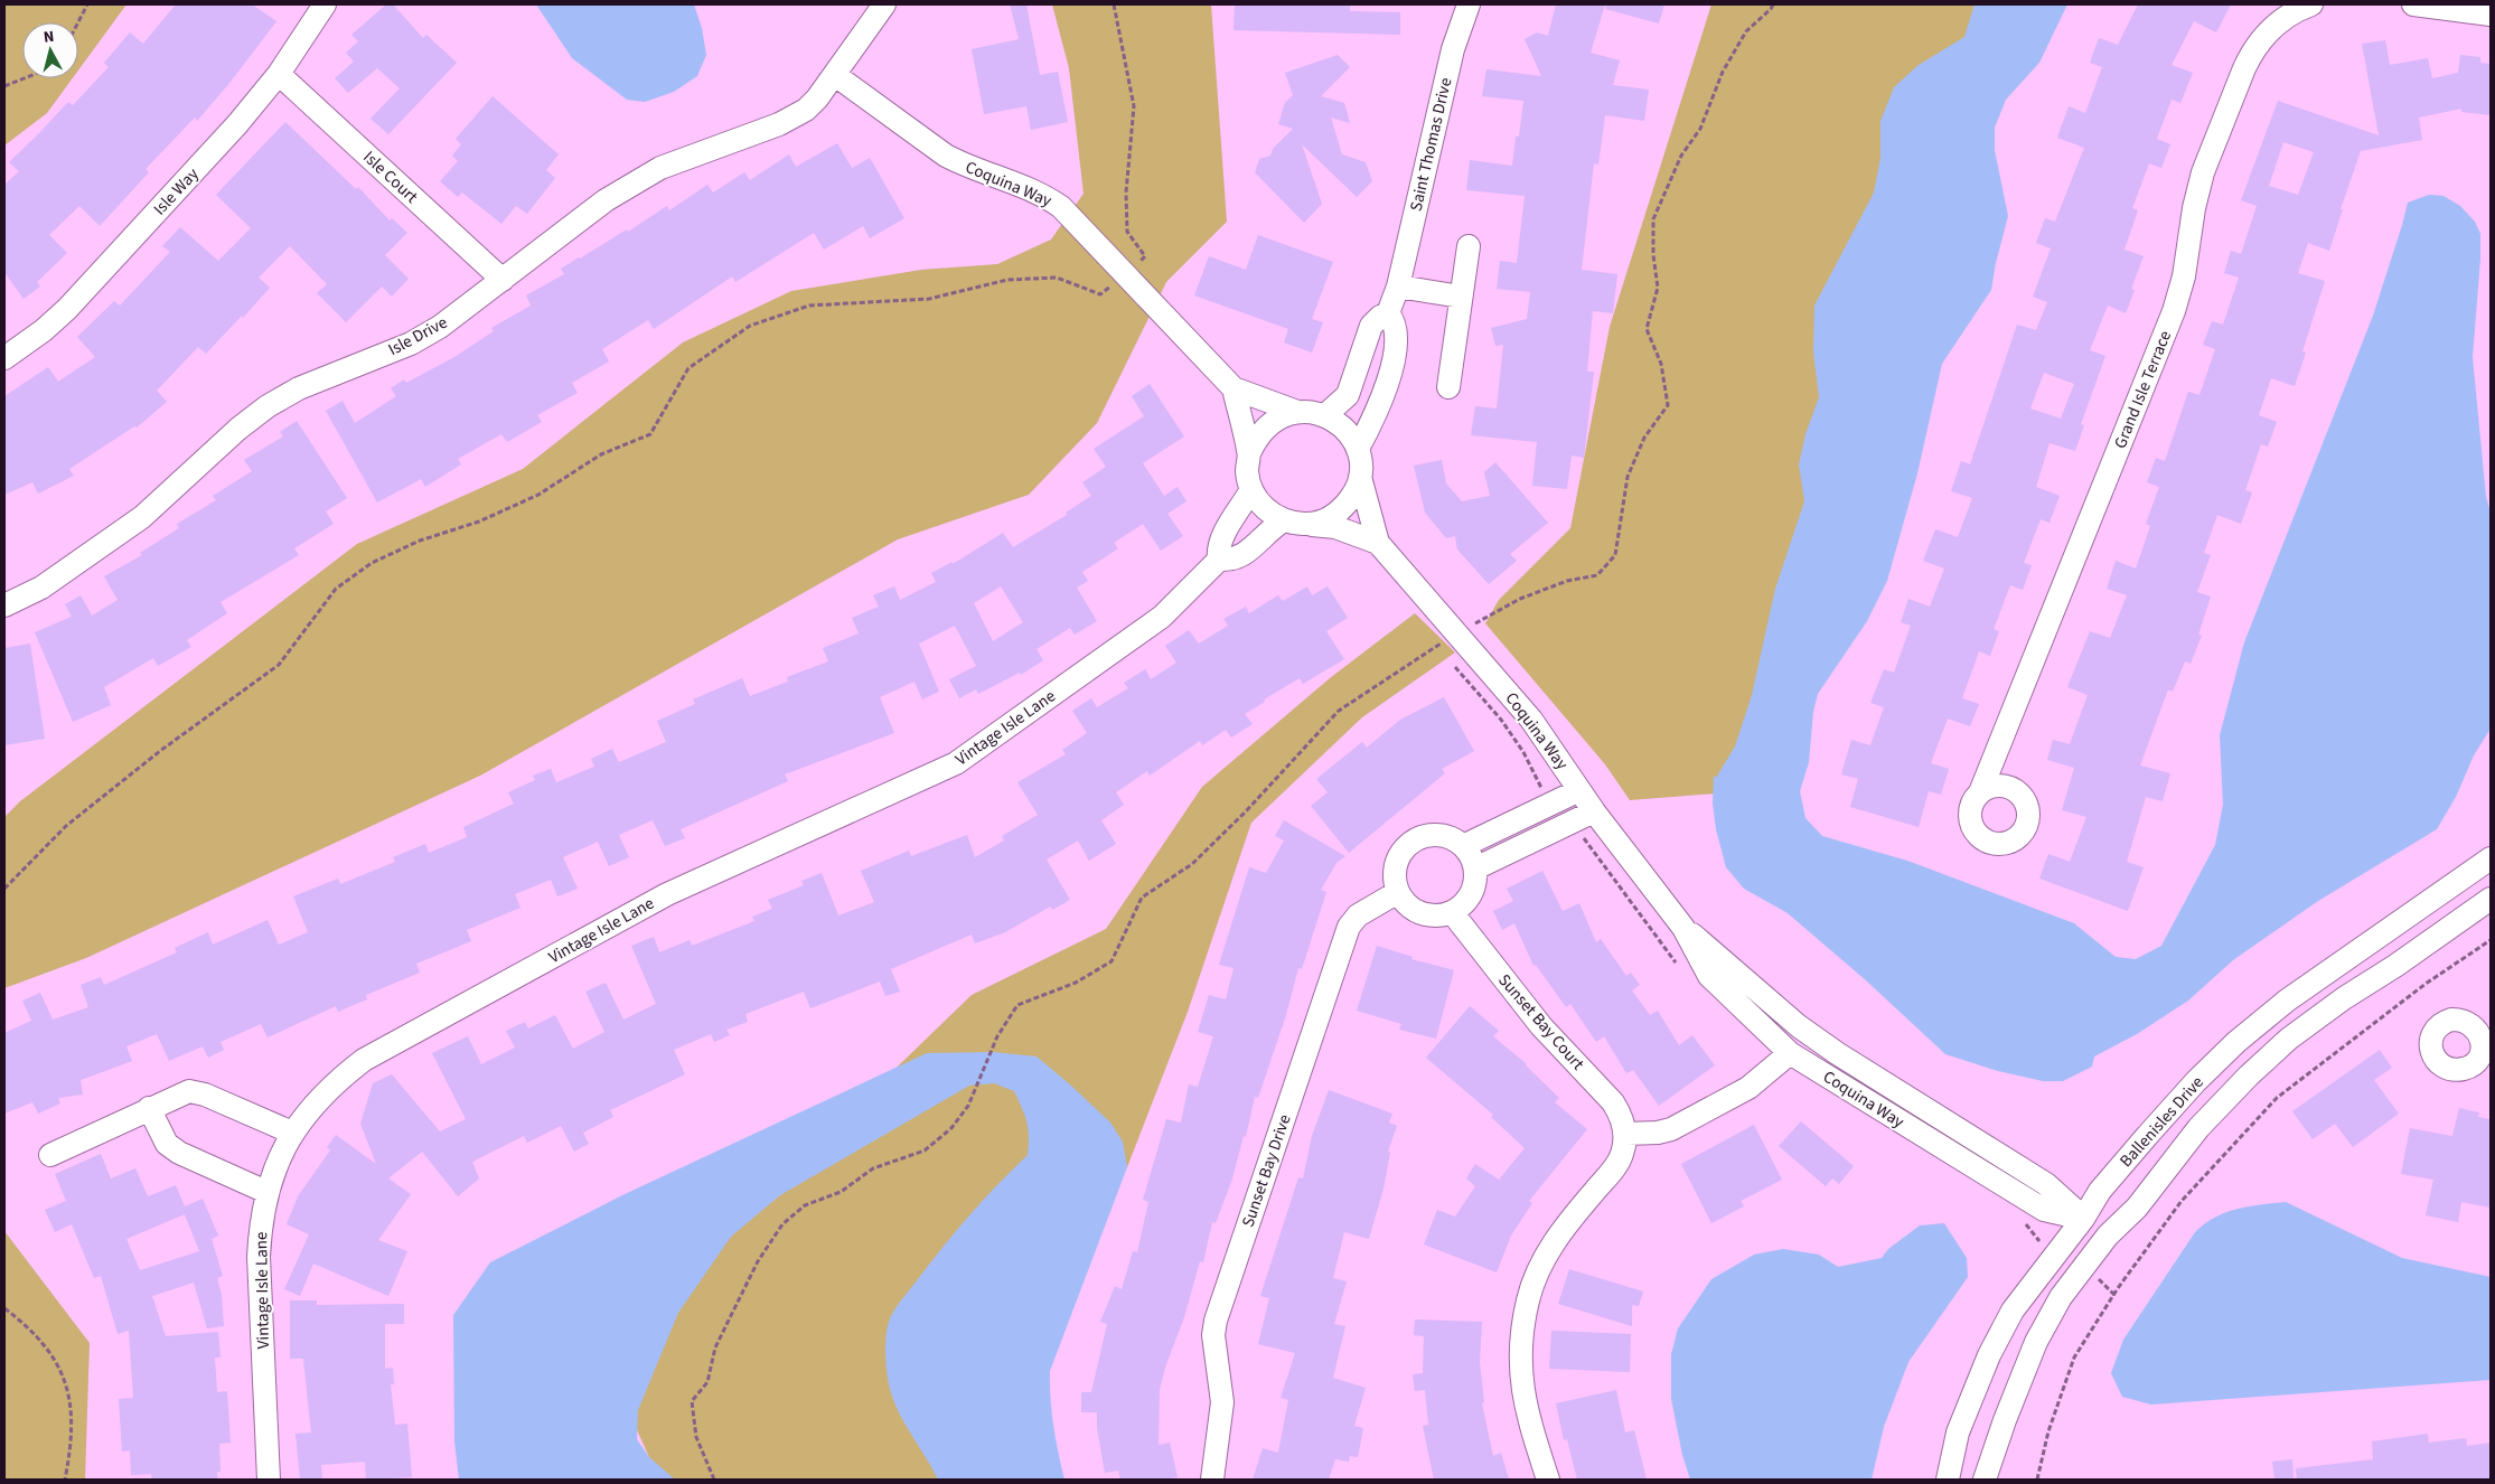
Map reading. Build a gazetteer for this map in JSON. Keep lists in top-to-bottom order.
{
  "streets": {
    "street": [
      "Saint Thomas Drive",
      "Isle Court",
      "Coquina Way",
      "Isle Way",
      "Isle Drive",
      "Grand Isle Terrace",
      "Vintage Isle Lane",
      "Sunset Bay Court",
      "Ballenisles Drive",
      "Sunset Bay Drive"
    ]
  },
  "crossings": [
    ["Saint Thomas Drive", "Coquina Way"],
    ["Saint Thomas Drive", "Vintage Isle Lane"],
    ["Isle Court", "Isle Way"],
    ["Isle Court", "Isle Drive"],
    ["Coquina Way", "Isle Drive"],
    ["Coquina Way", "Vintage Isle Lane"],
    ["Coquina Way", "Ballenisles Drive"],
    ["Sunset Bay Court", "Sunset Bay Drive"]
  ],
  "north": "top"
}
